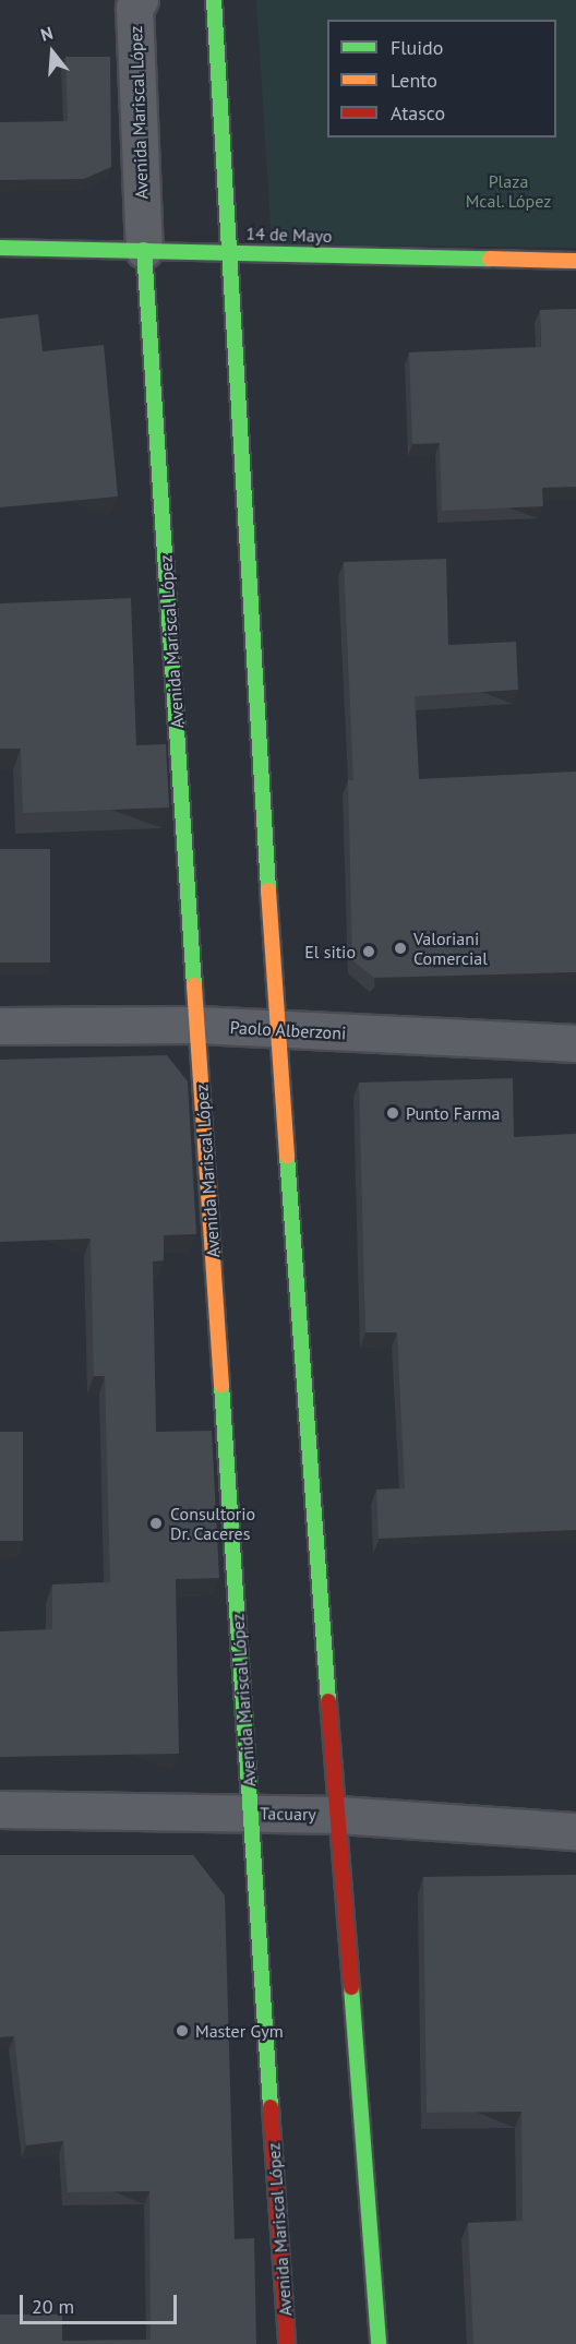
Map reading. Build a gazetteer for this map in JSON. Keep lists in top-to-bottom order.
{
  "streets": {
    "main road": ["Avenida Mariscal López", "14 de Mayo"],
    "street": ["Paolo Alberzoni", "Tacuary"]
  },
  "crossings": [
    ["Avenida Mariscal López", "14 de Mayo"],
    ["Avenida Mariscal López", "Paolo Alberzoni"],
    ["Avenida Mariscal López", "Tacuary"]
  ],
  "parks": ["Plaza Mcal. López"],
  "places": [
    "Valoriani Comercial",
    "El sitio",
    "Punto Farma",
    "Consultorio Dr. Caceres",
    "Master Gym"
  ],
  "legend": ["Fluido", "Lento", "Atasco"],
  "scale_bar": "20 m",
  "north": "top"
}
